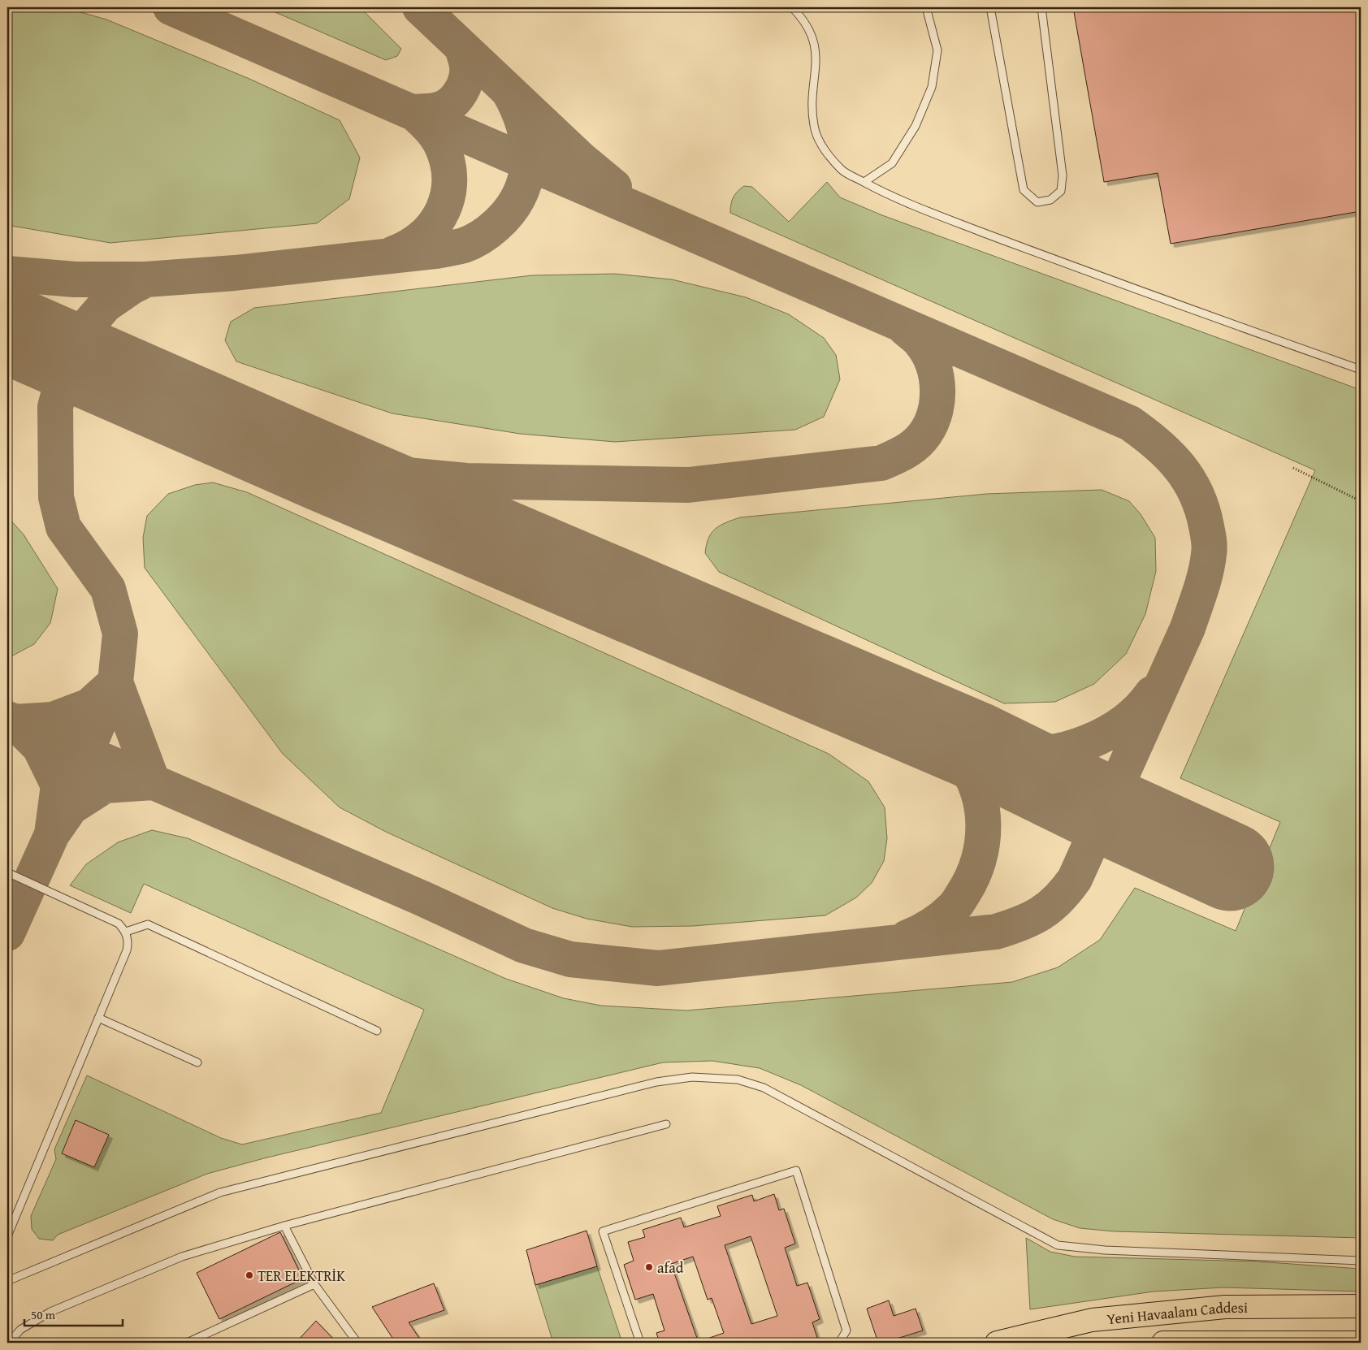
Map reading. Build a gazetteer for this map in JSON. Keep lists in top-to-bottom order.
{
  "streets": {
    "main road": ["Yeni Havaalanı Caddesi"]
  },
  "places": ["afad", "TER ELEKTRİK"],
  "scale_bar": "50 m"
}
